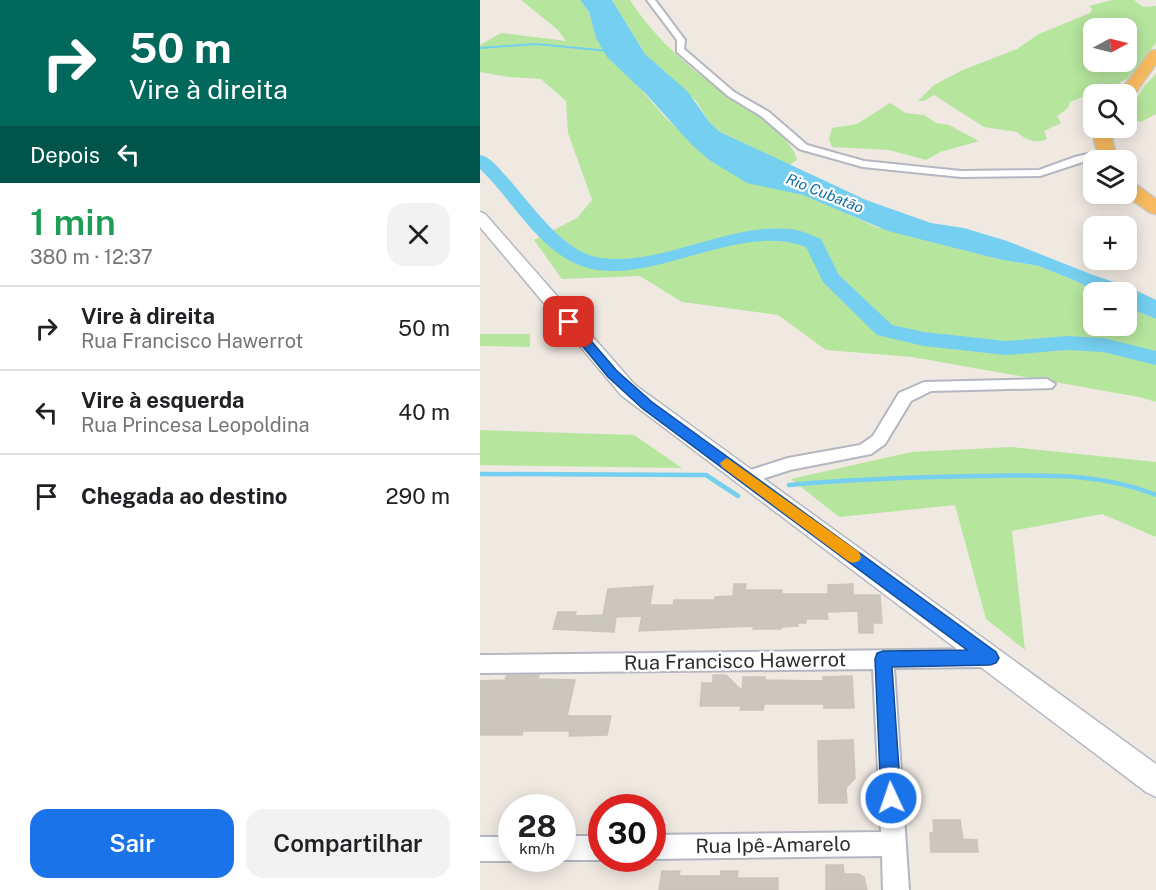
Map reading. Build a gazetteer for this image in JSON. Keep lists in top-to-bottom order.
{
  "streets": {
    "street": ["Rua Francisco Hawerrot", "Rua Ipê-Amarelo"]
  },
  "water": ["Rio Cubatão"],
  "north": "right",
  "page": {
    "turn": ["50 m", "Vire à direita"],
    "map_buttons": ["+", "−"],
    "then": "Depois",
    "heading": ["1 min", "380 m · 12:37"],
    "list": [
      {
        "name": "Vire à direita",
        "note": "Rua Francisco Hawerrot",
        "value": "50 m"
      },
      {
        "name": "Vire à esquerda",
        "note": "Rua Princesa Leopoldina",
        "value": "40 m"
      },
      {
        "name": "Chegada ao destino",
        "value": "290 m"
      }
    ],
    "speed": "28 km/h",
    "limit": "30",
    "buttons": ["Sair", "Compartilhar"]
  }
}
